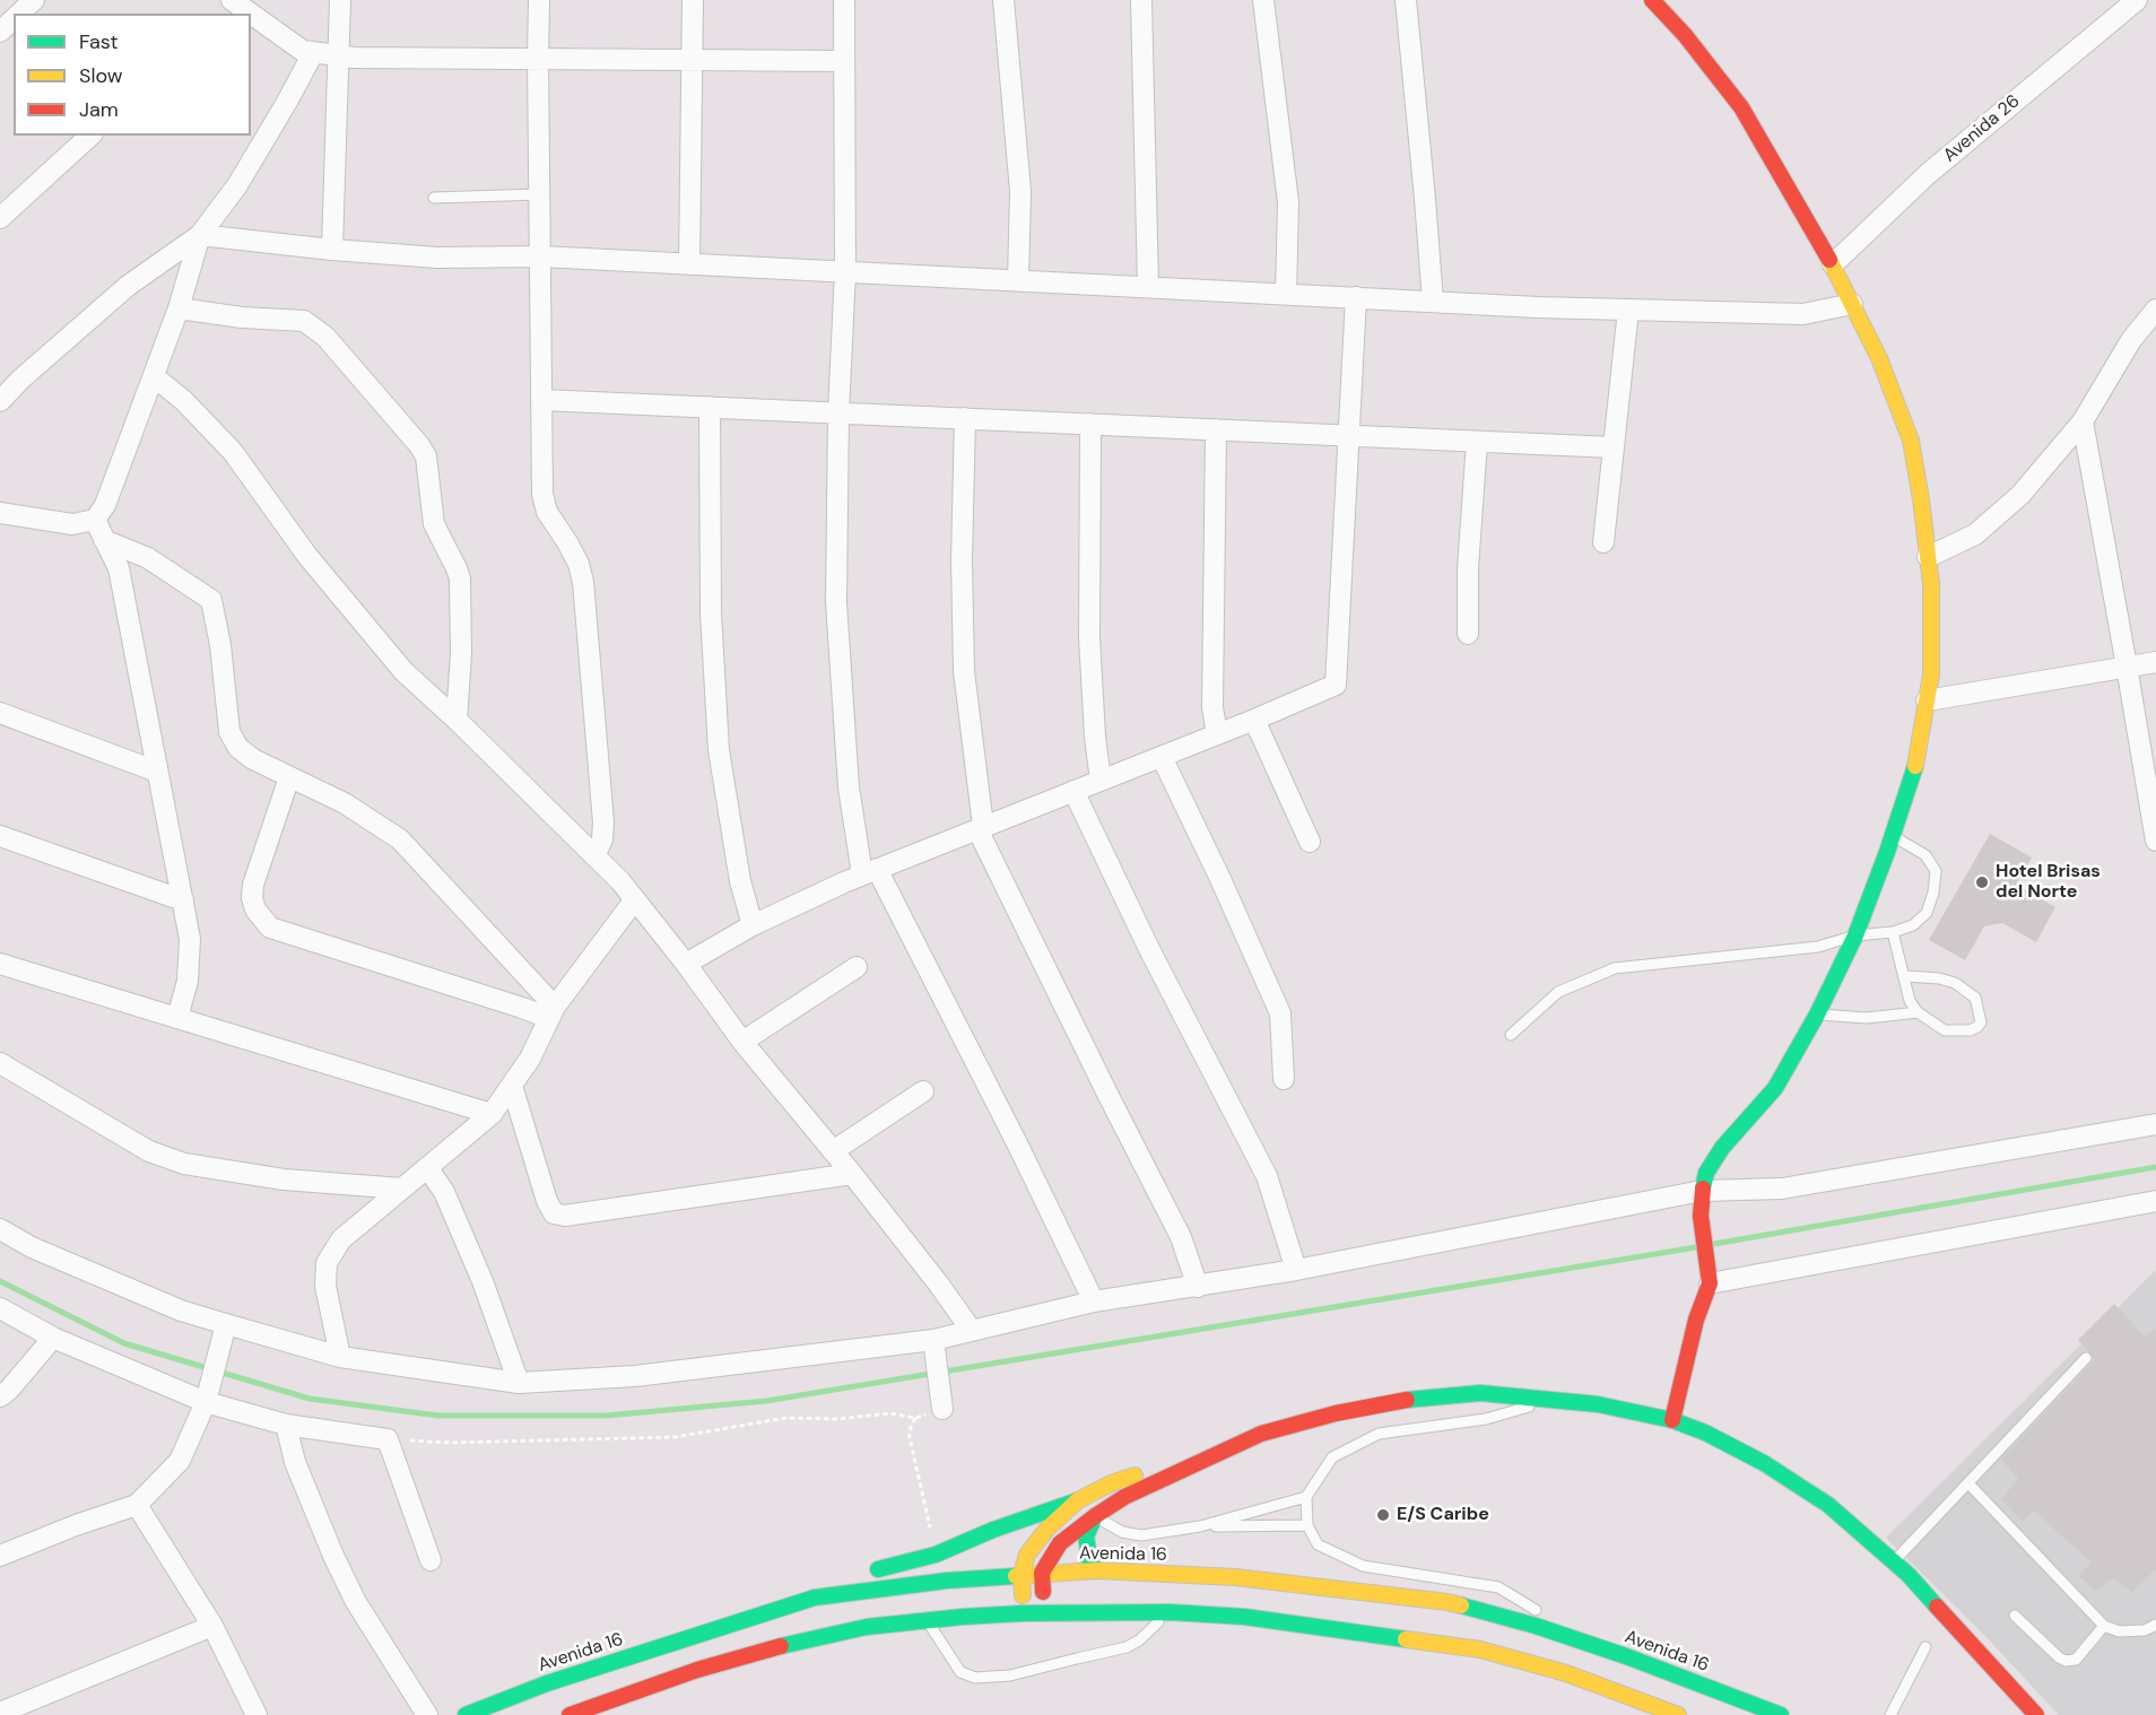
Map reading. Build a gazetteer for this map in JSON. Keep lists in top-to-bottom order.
{
  "streets": {
    "main road": ["Avenida 16"],
    "street": ["Avenida 26"]
  },
  "places": ["Hotel Brisas del Norte", "E/S Caribe"],
  "legend": ["Fast", "Slow", "Jam"]
}
